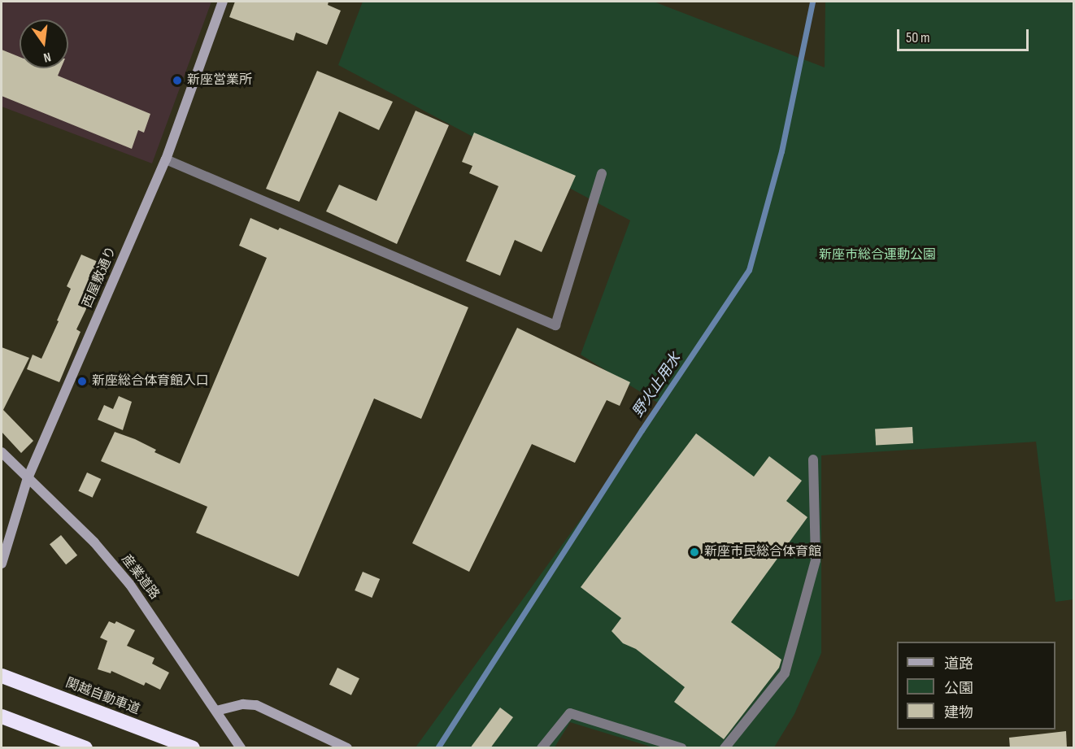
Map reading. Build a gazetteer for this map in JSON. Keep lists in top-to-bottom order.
{
  "streets": {
    "highway": ["関越自動車道"],
    "street": ["西屋敷通り", "産業道路"]
  },
  "crossings": [
    ["西屋敷通り", "産業道路"]
  ],
  "water": ["野火止用水"],
  "parks": ["新座市総合運動公園"],
  "places": ["新座営業所", "新座総合体育館入口", "新座市民総合体育館"],
  "legend": ["道路", "公園", "建物"],
  "scale_bar": "50 m",
  "north": "bottom"
}
